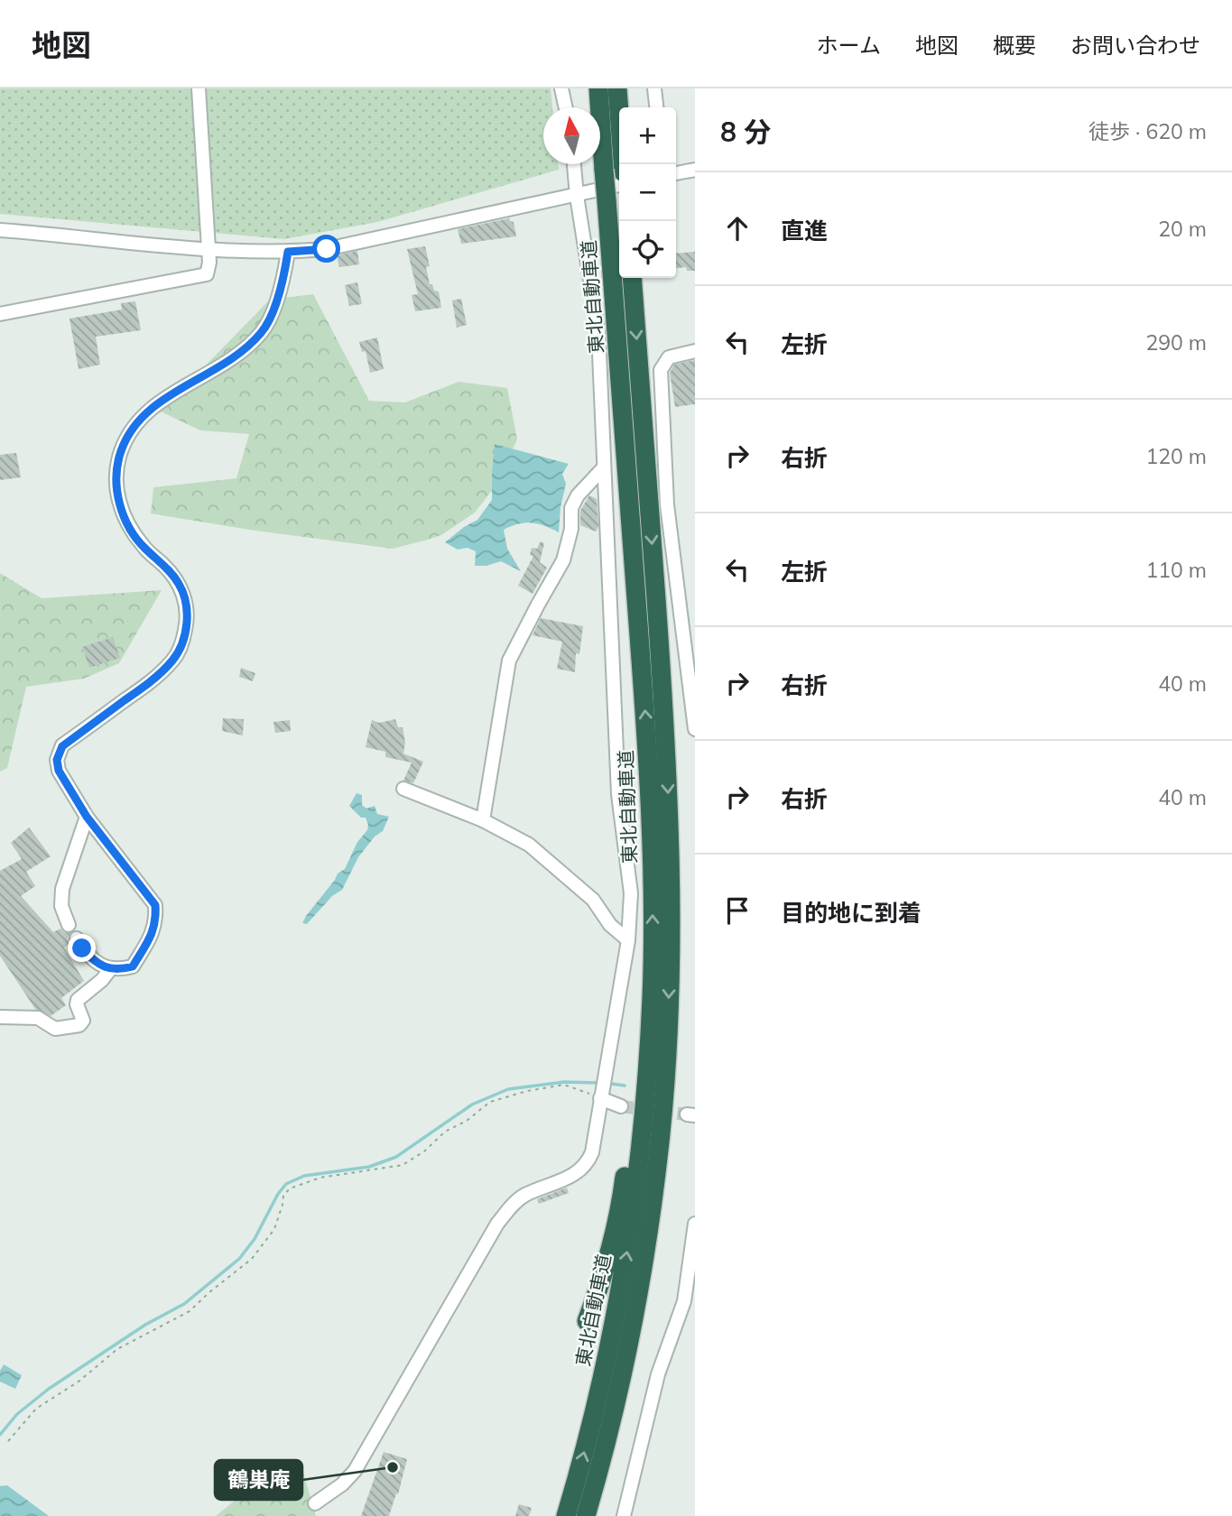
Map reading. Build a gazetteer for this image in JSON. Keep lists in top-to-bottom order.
{
  "streets": {
    "highway": ["東北自動車道"]
  },
  "places": ["鶴巣庵"],
  "north": "top",
  "page": {
    "header": "地図",
    "nav": [
      "ホーム",
      "地図",
      "概要",
      "お問い合わせ"
    ],
    "heading": ["8 分", "徒歩 · 620 m"],
    "map_buttons": ["+", "−"],
    "list": [
      ["直進", "20 m"],
      ["左折", "290 m"],
      ["右折", "120 m"],
      ["左折", "110 m"],
      ["右折", "40 m"],
      ["右折", "40 m"],
      "目的地に到着"
    ]
  }
}
